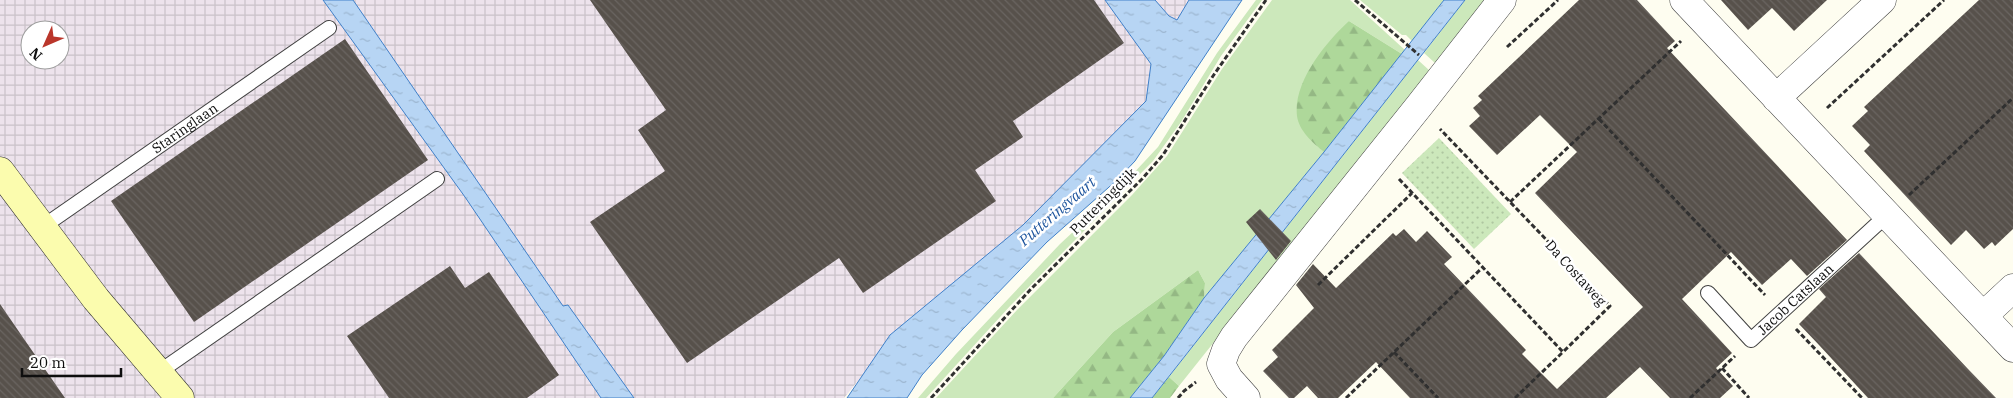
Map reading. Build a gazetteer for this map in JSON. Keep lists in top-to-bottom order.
{
  "streets": {
    "lane": ["Staringlaan", "Jacob Catslaan"],
    "path": ["Putteringdijk", "Da Costaweg"]
  },
  "water": ["Putteringvaart"],
  "scale_bar": "20 m",
  "north": "bottom left"
}
